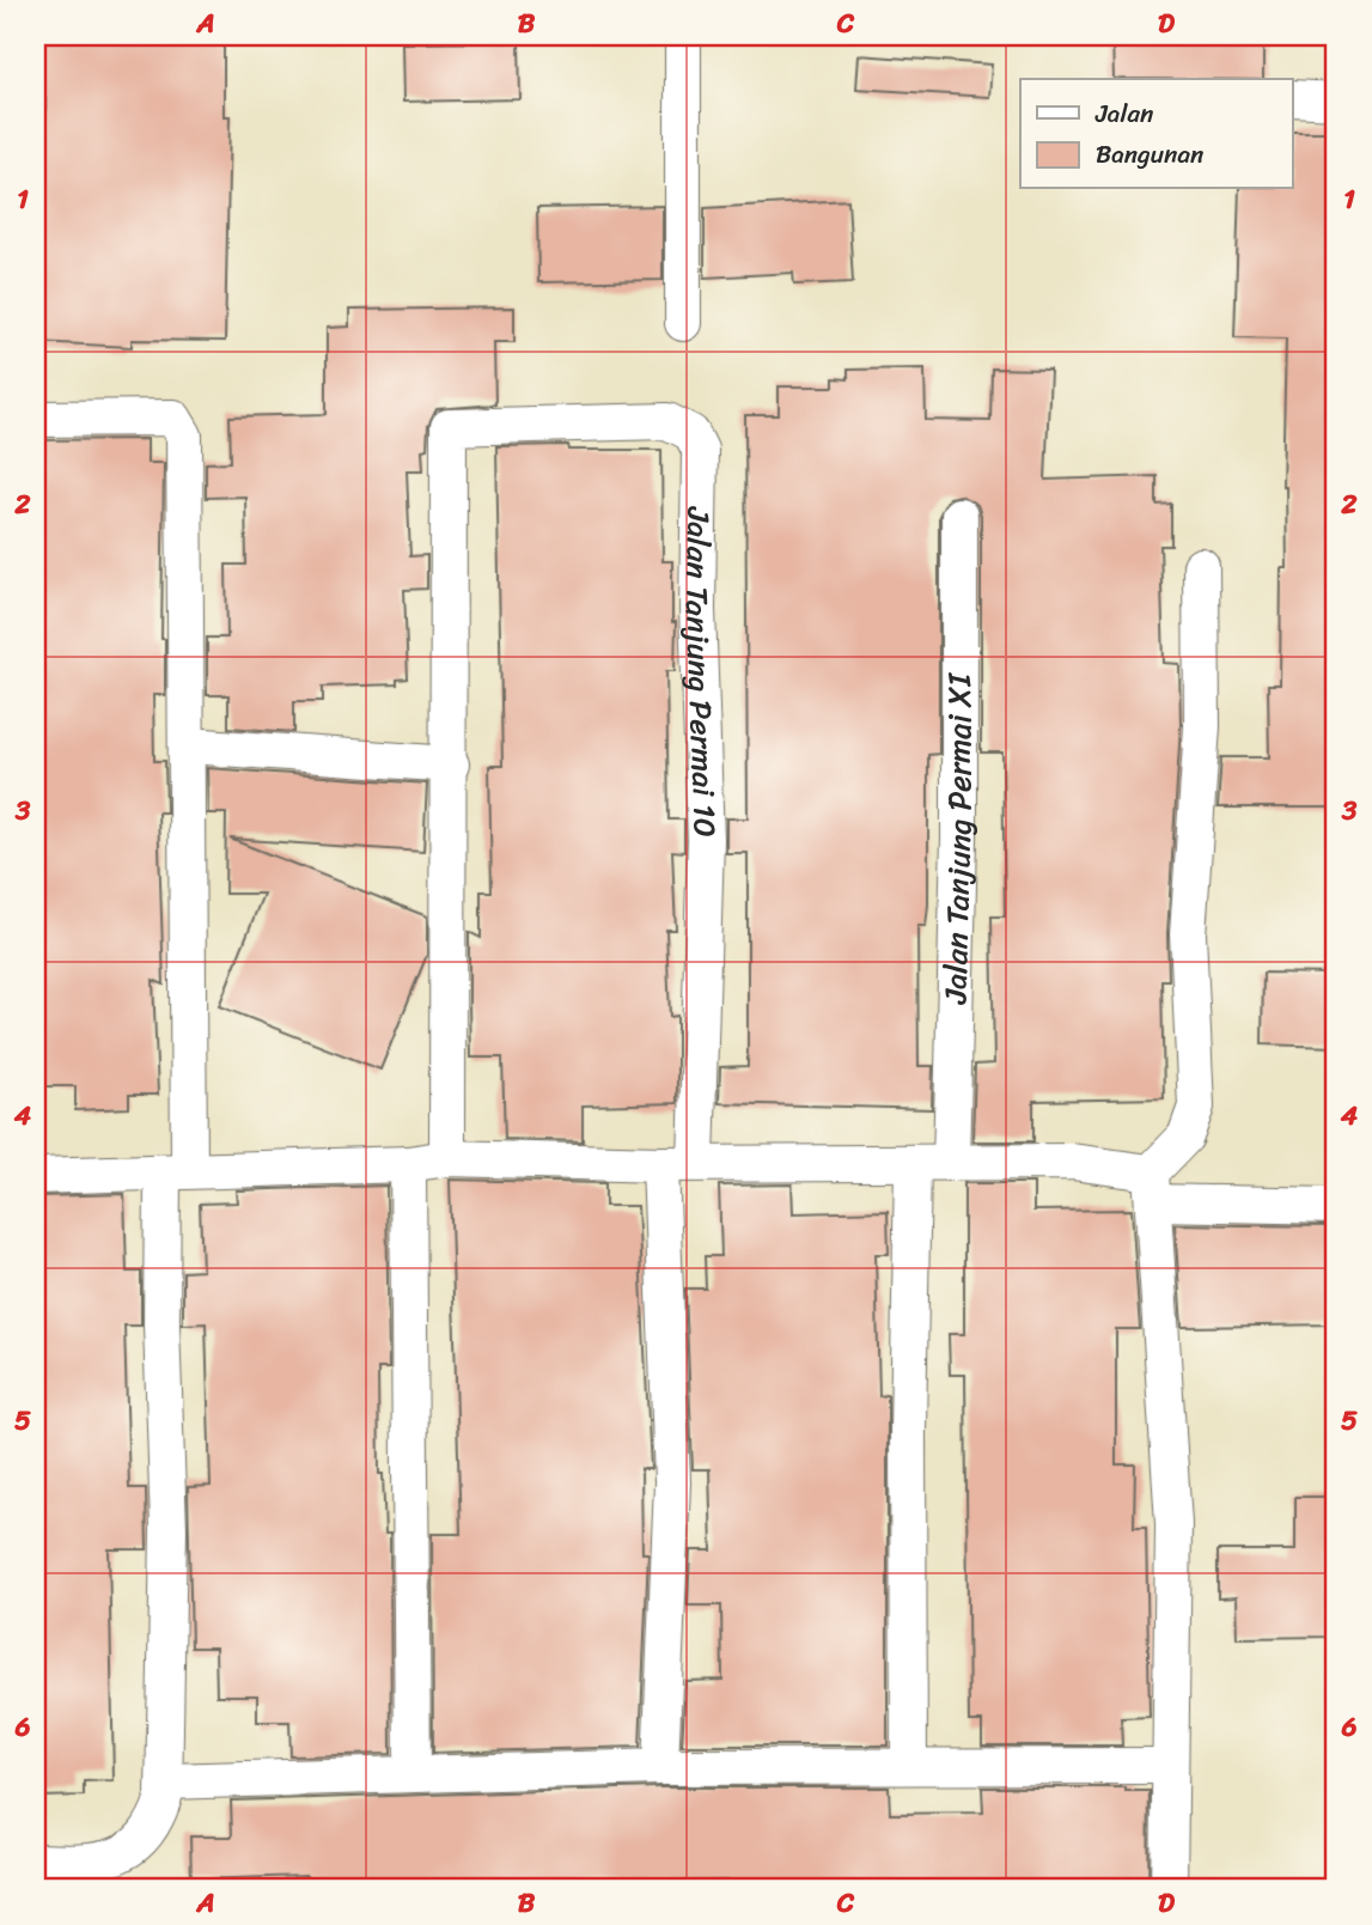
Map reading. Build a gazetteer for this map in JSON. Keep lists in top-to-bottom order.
{
  "streets": {
    "street": ["Jalan Tanjung Permai 10", "Jalan Tanjung Permai XI"]
  },
  "legend": ["Jalan", "Bangunan"],
  "grid": {
    "columns": [
      "A",
      "B",
      "C",
      "D"
    ],
    "rows": [
      "1",
      "2",
      "3",
      "4",
      "5",
      "6"
    ]
  }
}
